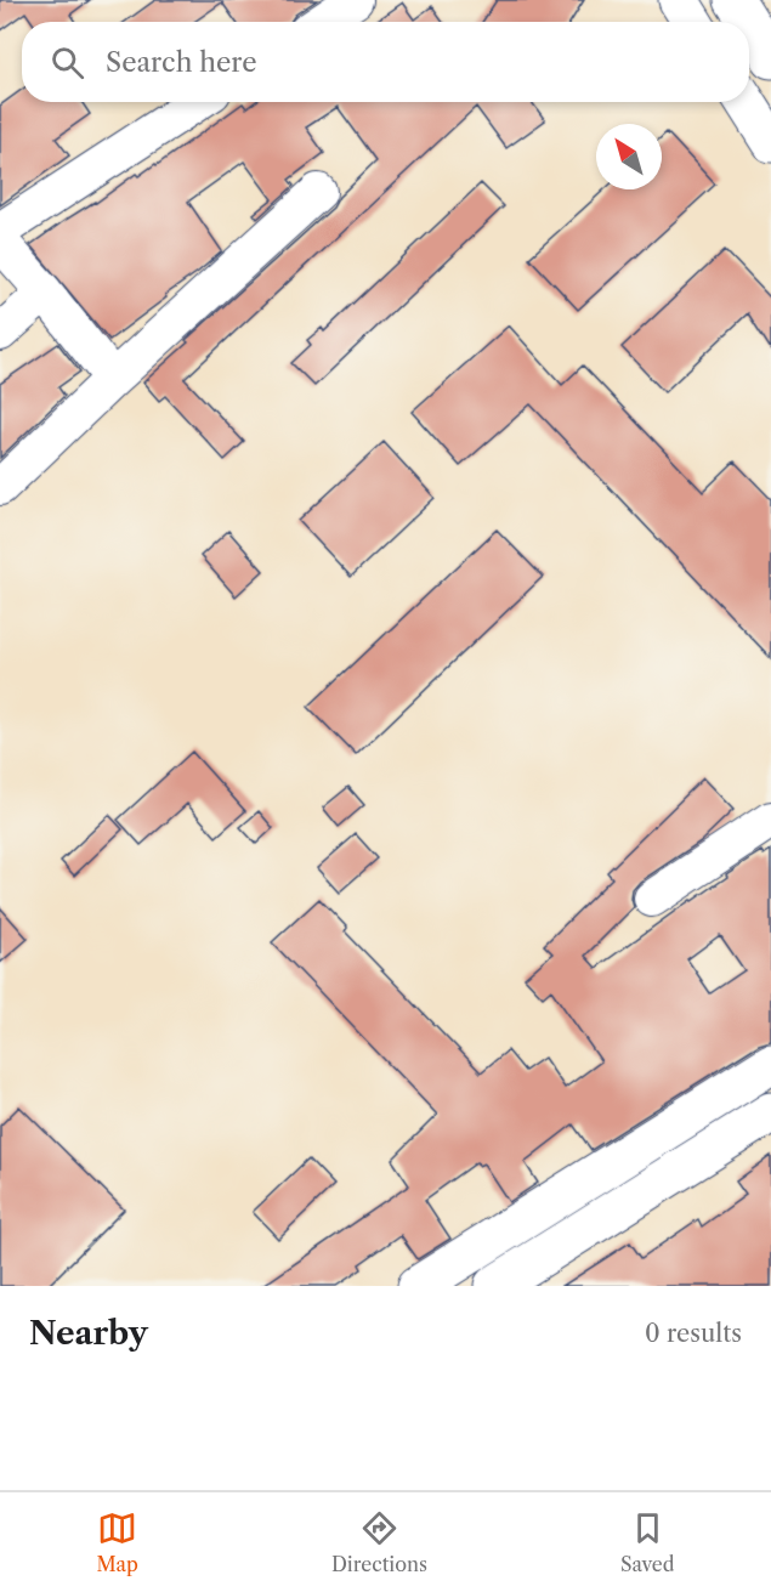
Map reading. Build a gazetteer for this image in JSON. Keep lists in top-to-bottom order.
{
  "north": "top left",
  "page": {
    "search": "Search here",
    "heading": ["Nearby", "0 results"],
    "nav": ["Map", "Directions", "Saved"]
  }
}
